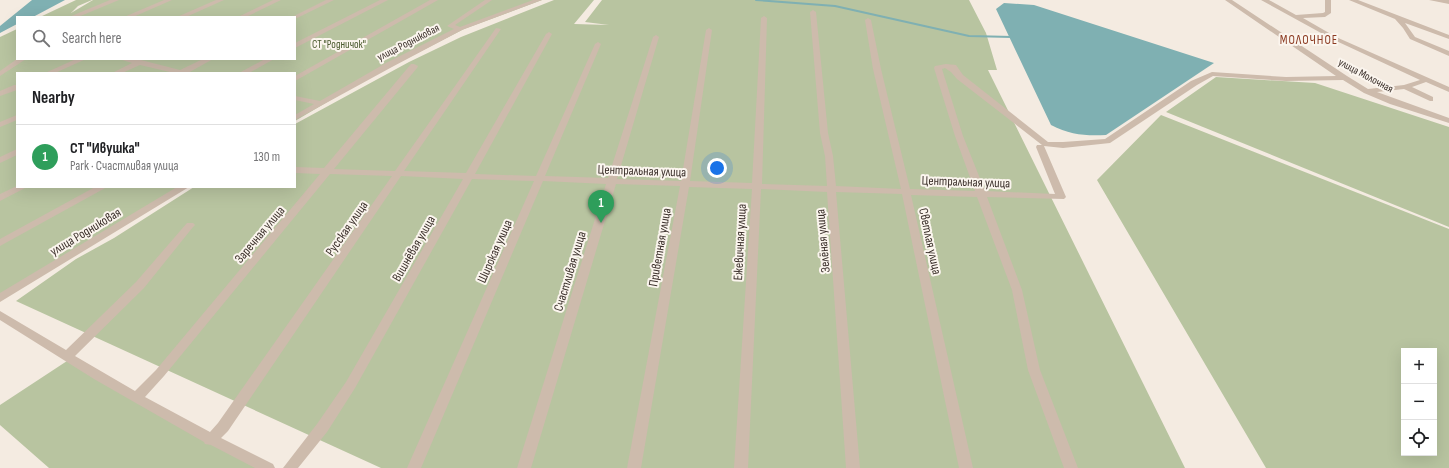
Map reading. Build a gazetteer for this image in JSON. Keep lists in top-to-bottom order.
{
  "streets": {
    "street": [
      "улица Родниковая",
      "улица Молочная",
      "Центральная улица",
      "Русская улица",
      "Заречная улица",
      "Зелёная улица",
      "Светлая улица",
      "Ежевичная улица",
      "Приветная улица",
      "Вишнёвая улица",
      "Широкая улица",
      "Счастливая улица"
    ]
  },
  "crossings": [
    ["Центральная улица", "Русская улица"],
    ["Центральная улица", "Заречная улица"],
    ["Центральная улица", "Зелёная улица"],
    ["Центральная улица", "Светлая улица"],
    ["Центральная улица", "Ежевичная улица"],
    ["Центральная улица", "Приветная улица"],
    ["Центральная улица", "Вишнёвая улица"],
    ["Центральная улица", "Широкая улица"],
    ["Центральная улица", "Счастливая улица"]
  ],
  "districts": ["МОЛОЧНОЕ"],
  "parks": ["СТ \"Родничок\""],
  "page": {
    "search": "Search here",
    "heading": "Nearby",
    "list": [
      {
        "mark": "1",
        "name": "СТ \"Ивушка\"",
        "note": "Park · Счастливая улица",
        "value": "130 m"
      }
    ],
    "pins": "1",
    "map_buttons": ["+", "−"]
  }
}
